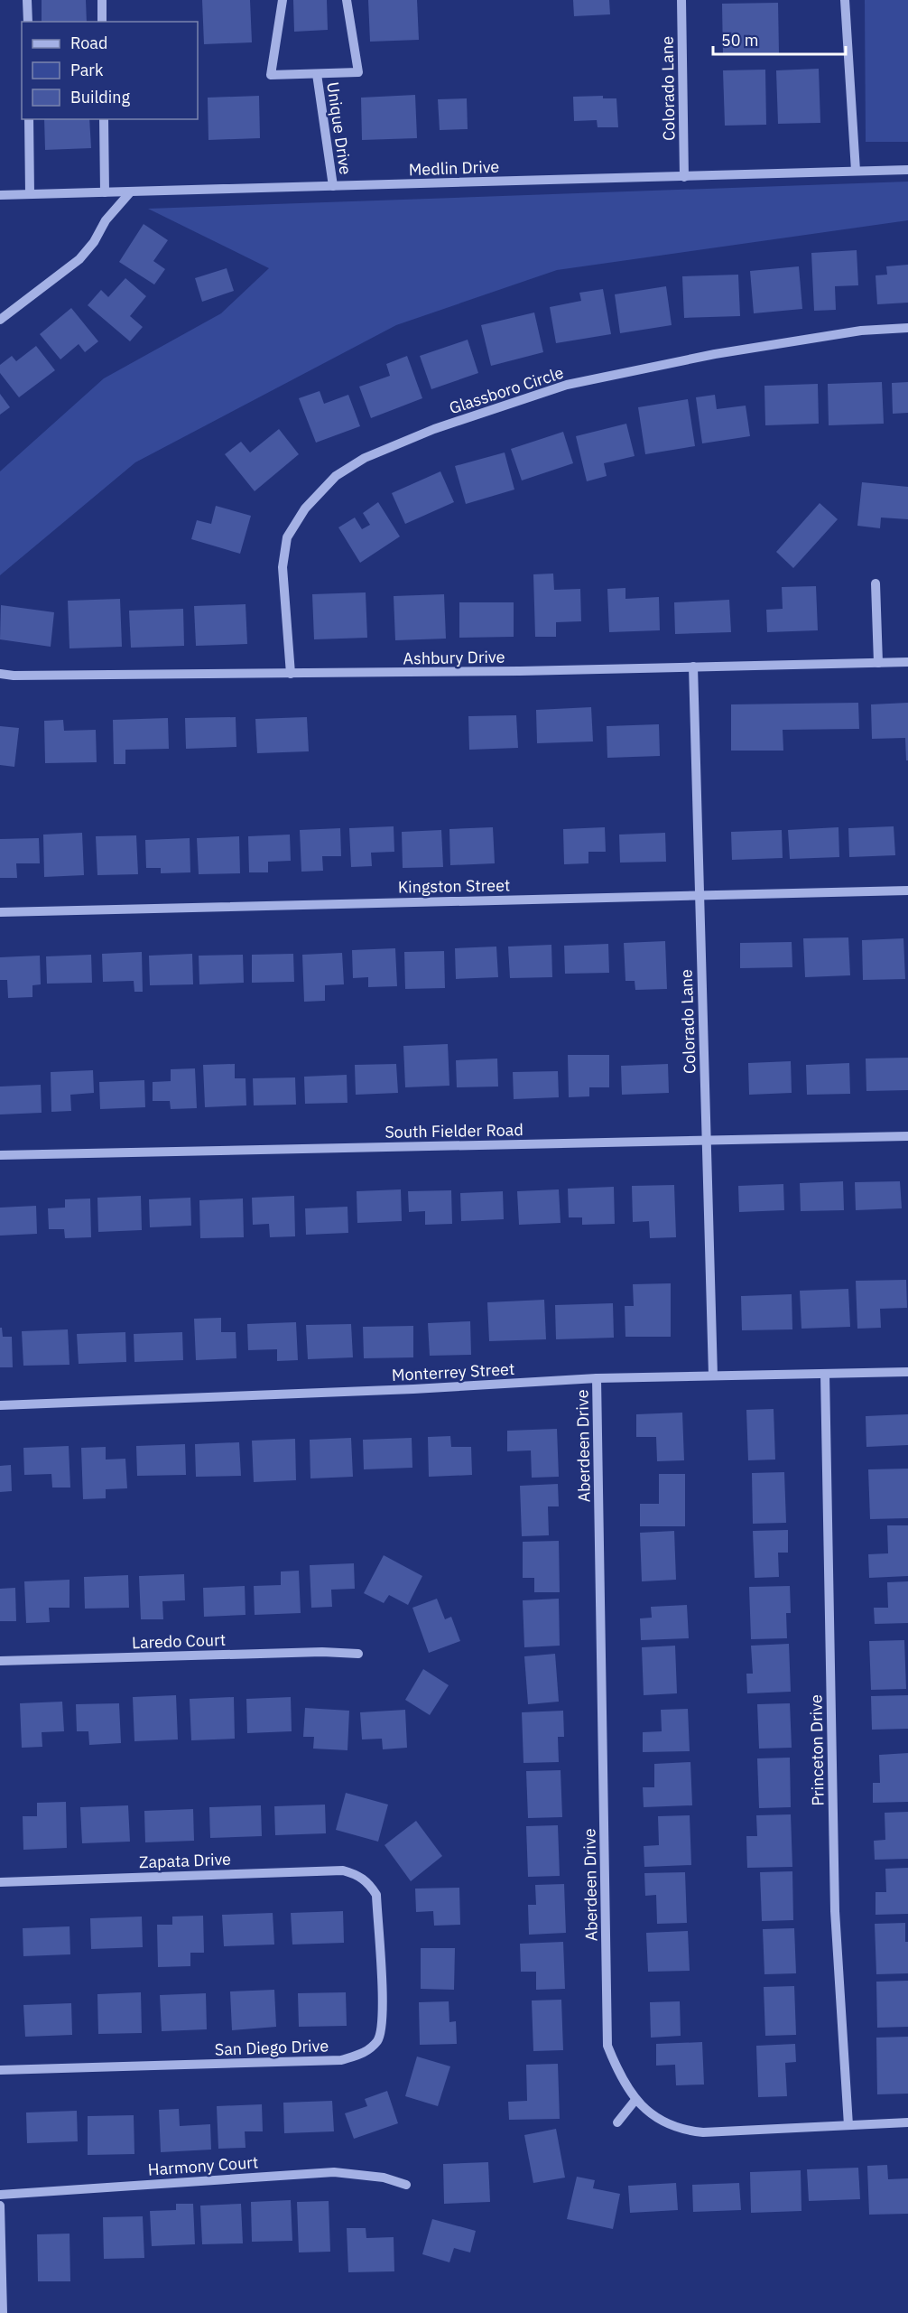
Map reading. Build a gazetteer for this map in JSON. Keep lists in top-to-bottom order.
{
  "streets": {
    "street": [
      "Colorado Lane",
      "Unique Drive",
      "Medlin Drive",
      "Glassboro Circle",
      "Ashbury Drive",
      "Kingston Street",
      "South Fielder Road",
      "Monterrey Street",
      "Aberdeen Drive",
      "Laredo Court",
      "Princeton Drive",
      "Zapata Drive",
      "San Diego Drive",
      "Harmony Court"
    ]
  },
  "crossings": [
    ["Colorado Lane", "Medlin Drive"],
    ["Colorado Lane", "Ashbury Drive"],
    ["Colorado Lane", "Kingston Street"],
    ["Colorado Lane", "South Fielder Road"],
    ["Colorado Lane", "Monterrey Street"],
    ["Unique Drive", "Medlin Drive"],
    ["Glassboro Circle", "Ashbury Drive"],
    ["Monterrey Street", "Aberdeen Drive"],
    ["Monterrey Street", "Princeton Drive"],
    ["Aberdeen Drive", "Princeton Drive"],
    ["Zapata Drive", "San Diego Drive"]
  ],
  "legend": ["Road", "Park", "Building"],
  "scale_bar": "50 m"
}
